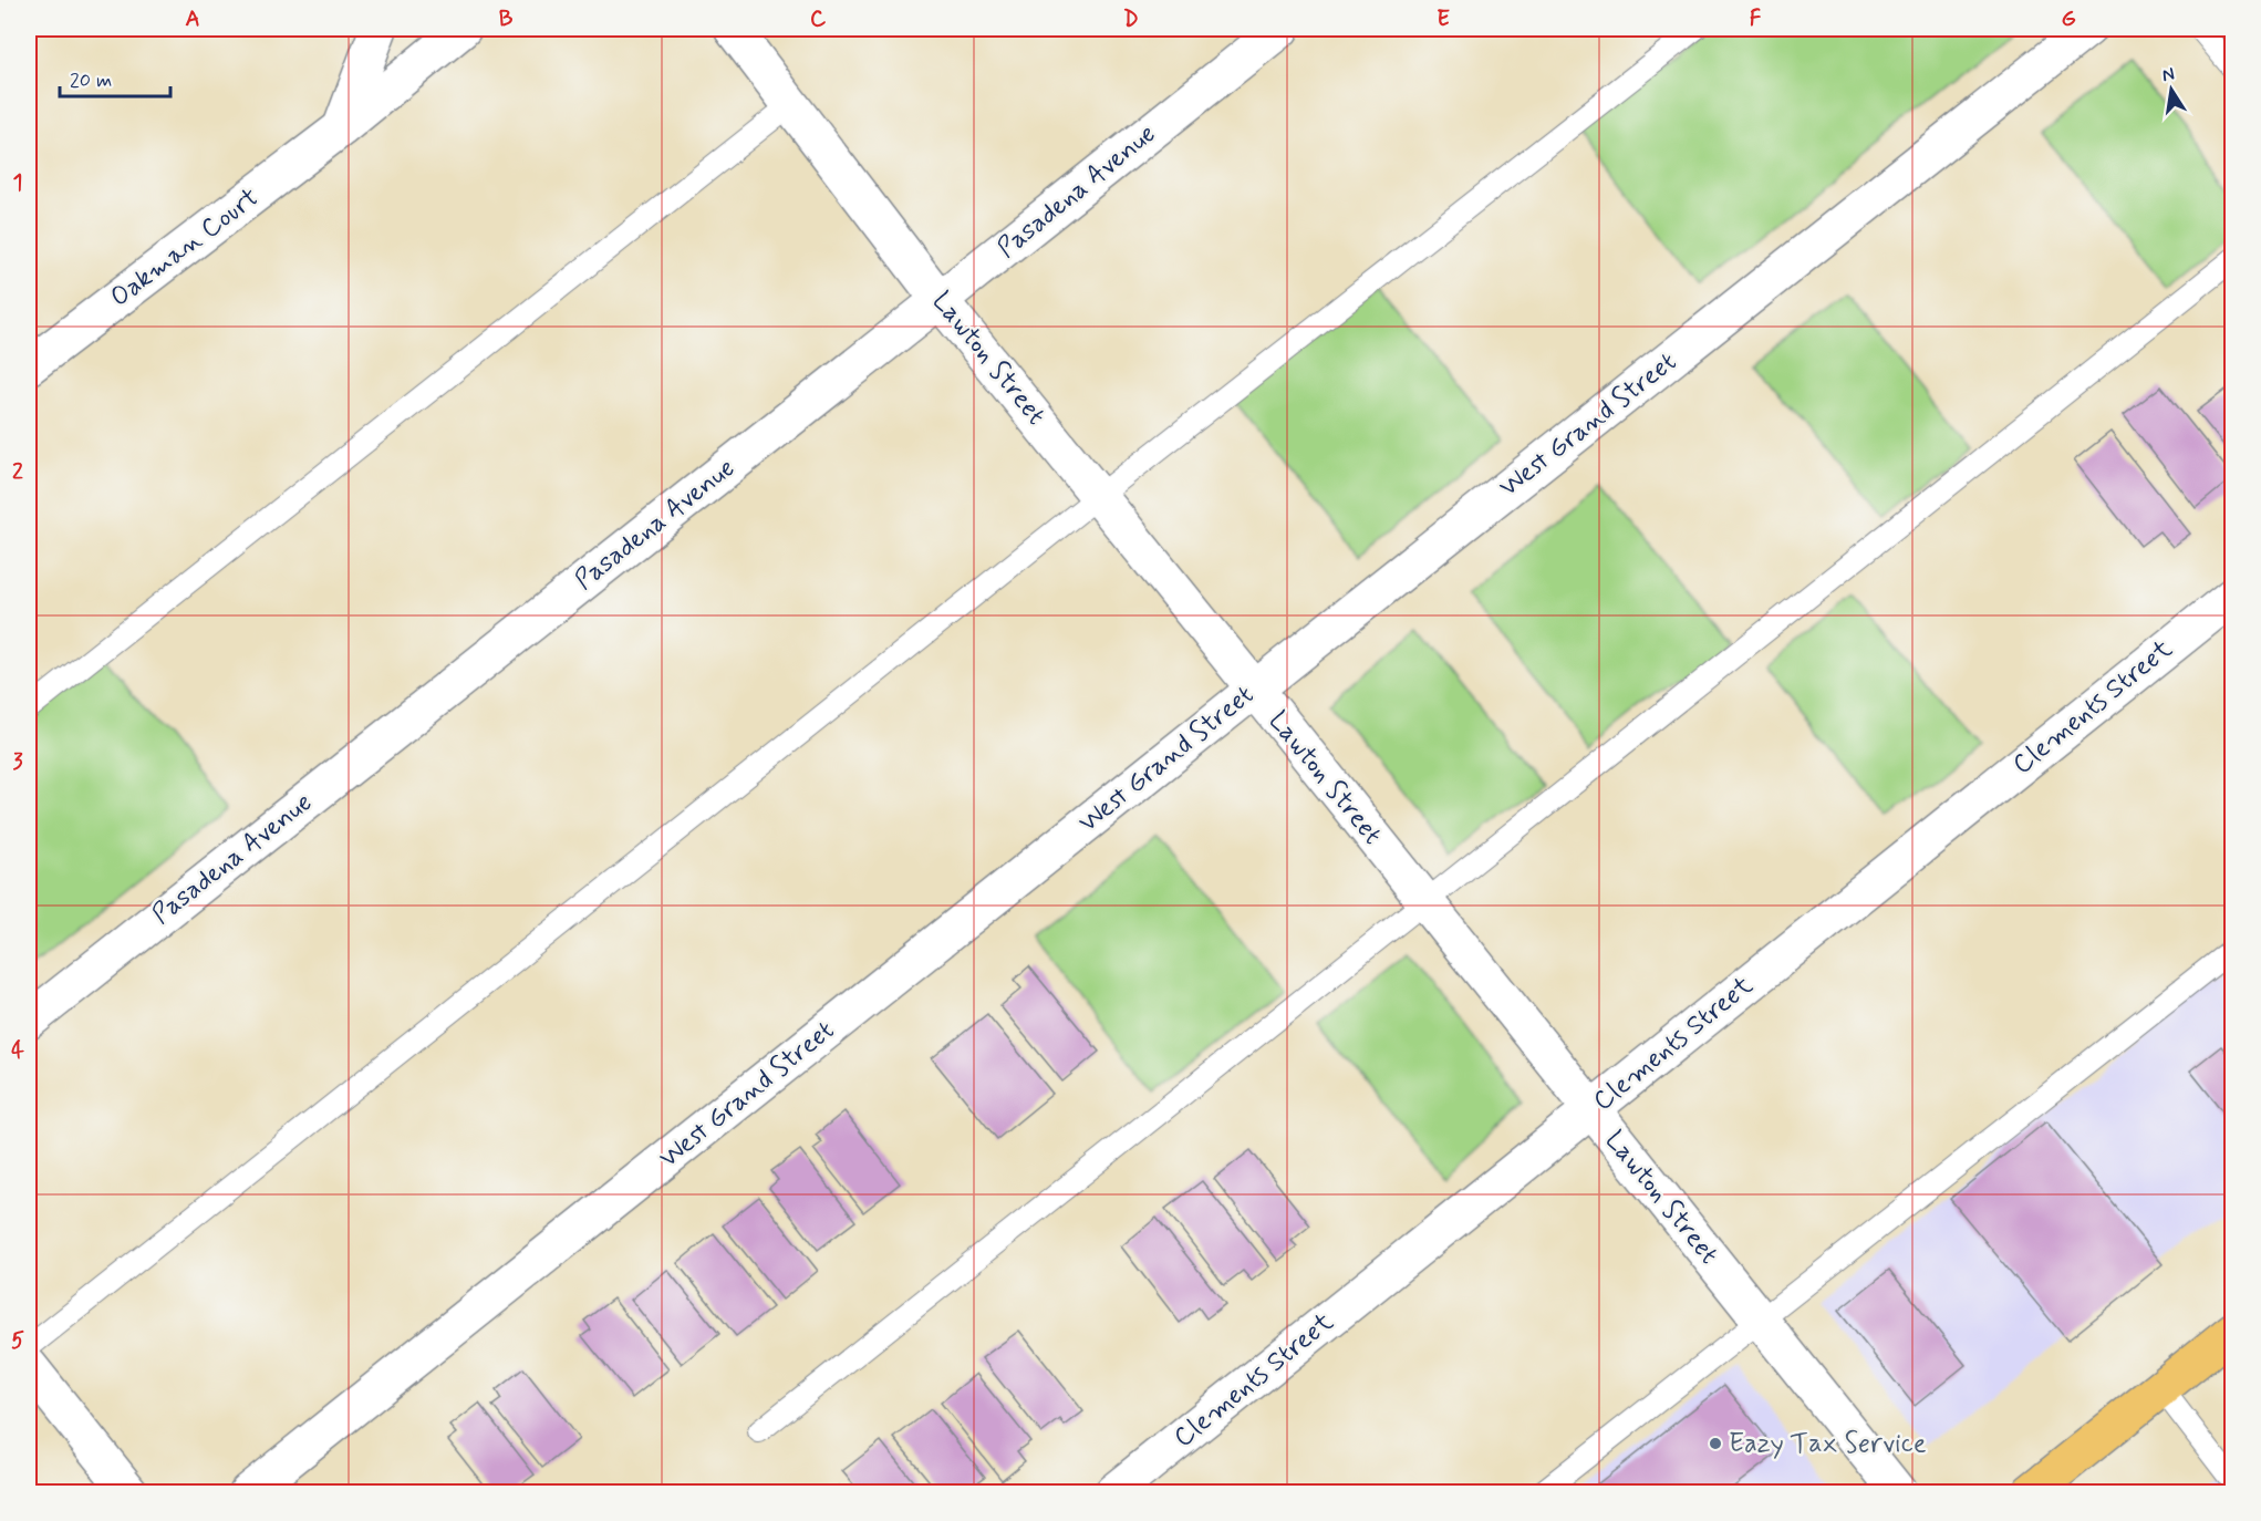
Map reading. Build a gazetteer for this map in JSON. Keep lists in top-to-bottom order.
{
  "streets": {
    "street": [
      "Pasadena Avenue",
      "Oakman Court",
      "Lawton Street",
      "West Grand Street",
      "Clements Street"
    ]
  },
  "crossings": [
    ["Pasadena Avenue", "Lawton Street"],
    ["Lawton Street", "West Grand Street"],
    ["Lawton Street", "Clements Street"]
  ],
  "places": ["Eazy Tax Service"],
  "scale_bar": "20 m",
  "north": "top",
  "grid": {
    "columns": [
      "A",
      "B",
      "C",
      "D",
      "E",
      "F",
      "G"
    ],
    "rows": [
      "1",
      "2",
      "3",
      "4",
      "5"
    ]
  }
}
